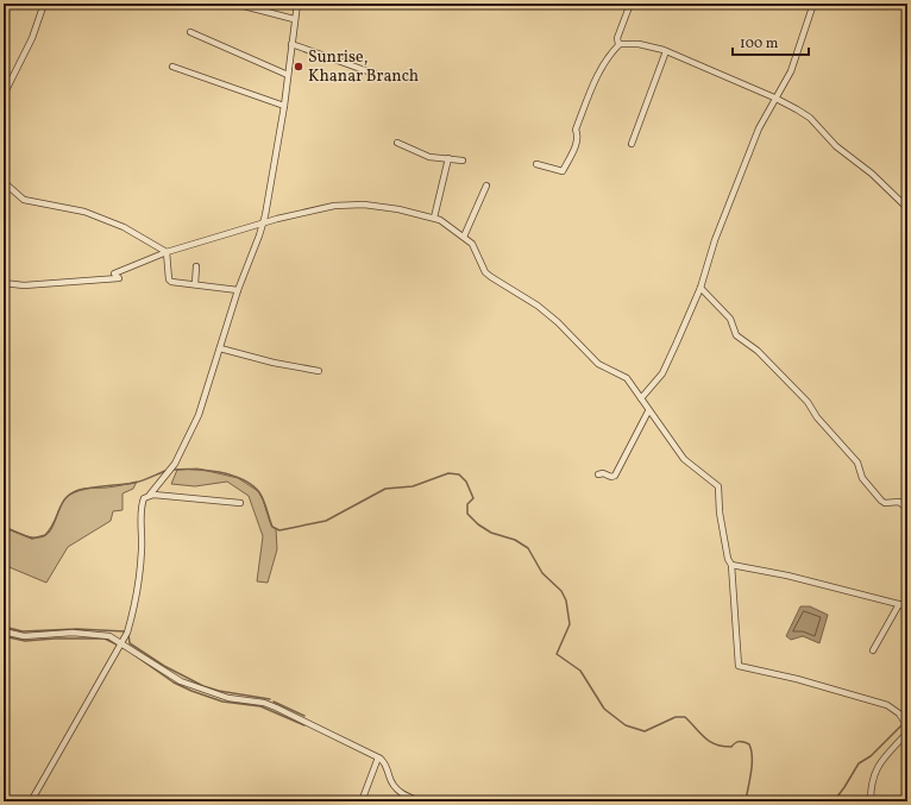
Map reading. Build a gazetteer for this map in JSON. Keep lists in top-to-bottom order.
{
  "places": ["Sunrise, Khanar Branch"],
  "scale_bar": "100 m"
}
